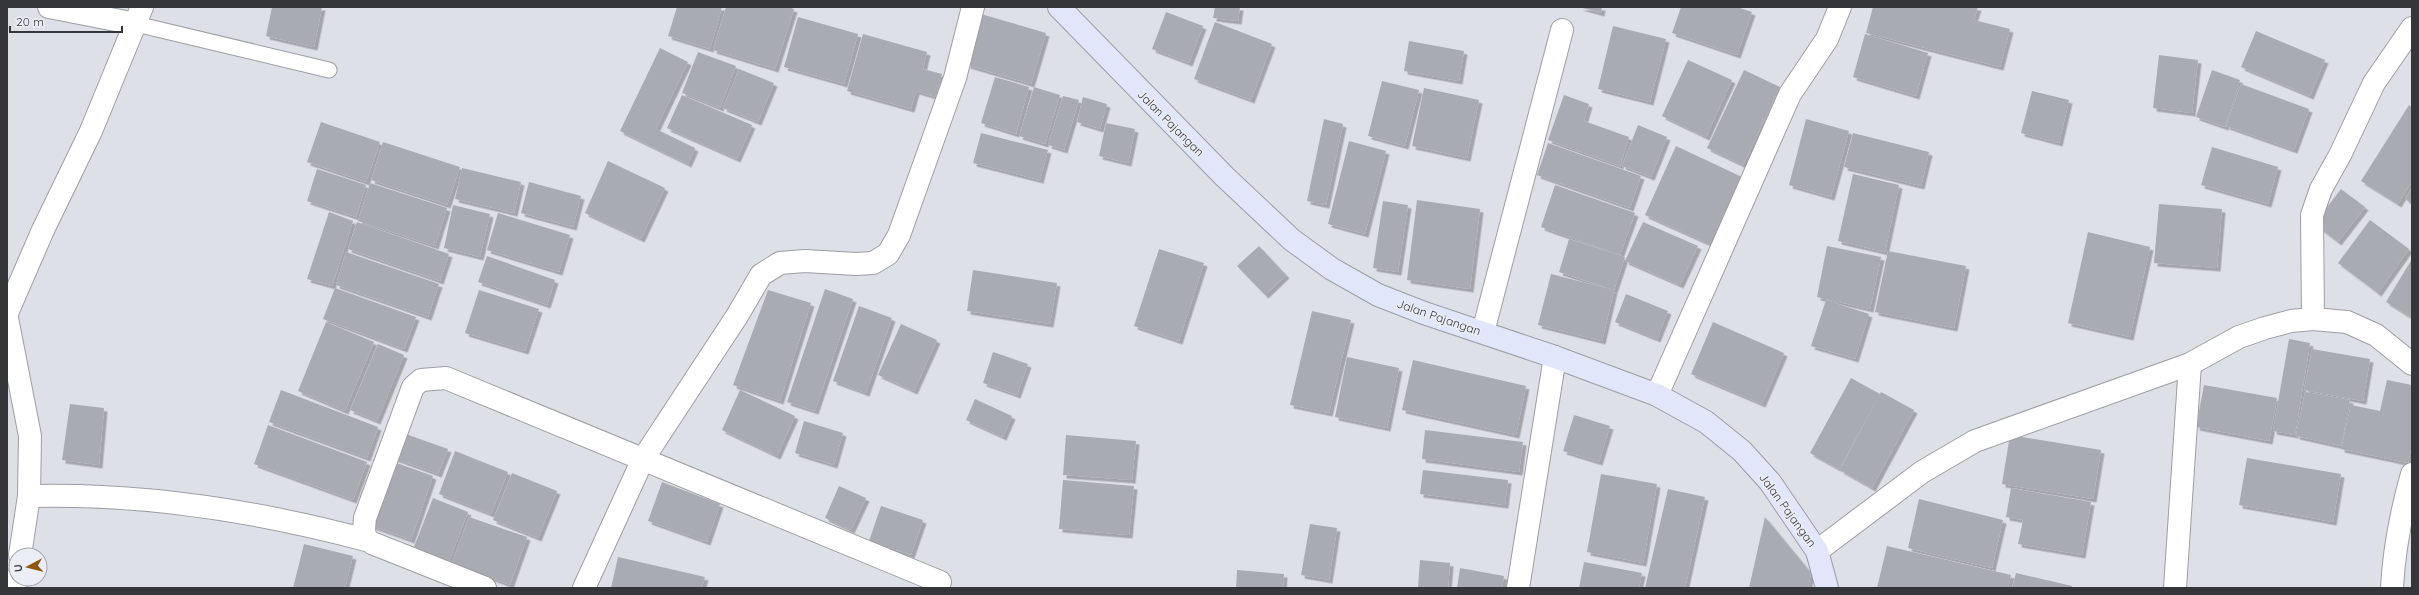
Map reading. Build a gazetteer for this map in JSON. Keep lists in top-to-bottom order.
{
  "streets": {
    "main road": ["Jalan Pajangan"]
  },
  "scale_bar": "20 m",
  "north": "left"
}
